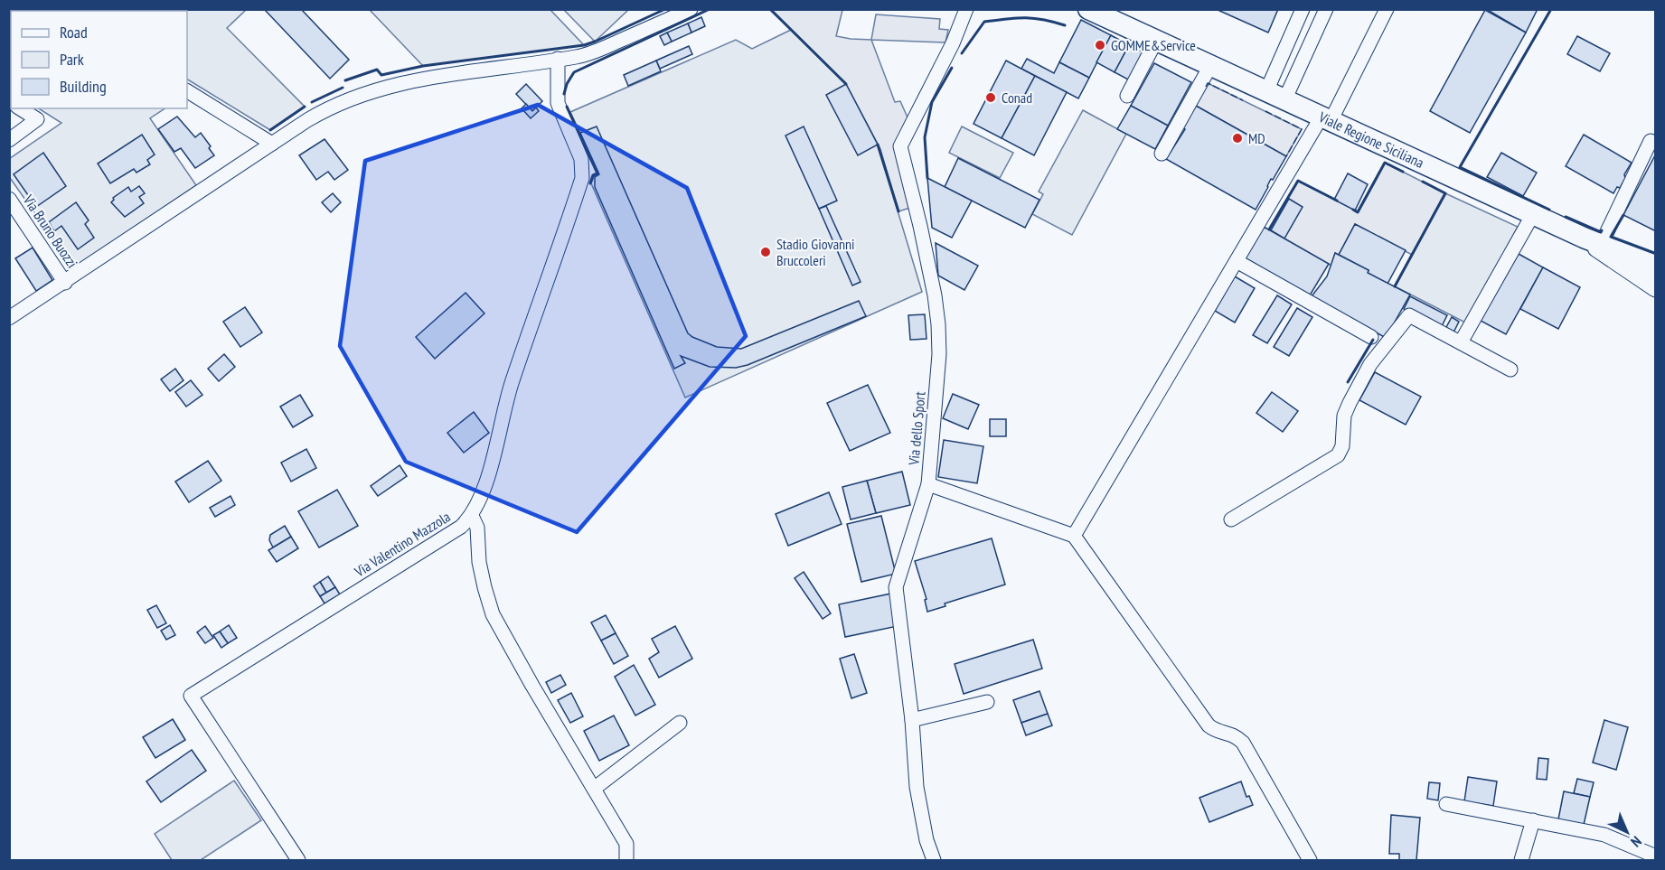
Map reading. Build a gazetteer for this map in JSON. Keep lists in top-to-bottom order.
{
  "streets": {
    "main road": ["Viale Regione Siciliana"],
    "street": ["Via Bruno Buozzi", "Via dello Sport", "Via Valentino Mazzola"]
  },
  "places": [
    "GOMME&Service",
    "Conad",
    "MD",
    "Stadio Giovanni Bruccoleri"
  ],
  "legend": ["Road", "Park", "Building"],
  "north": "bottom right"
}
